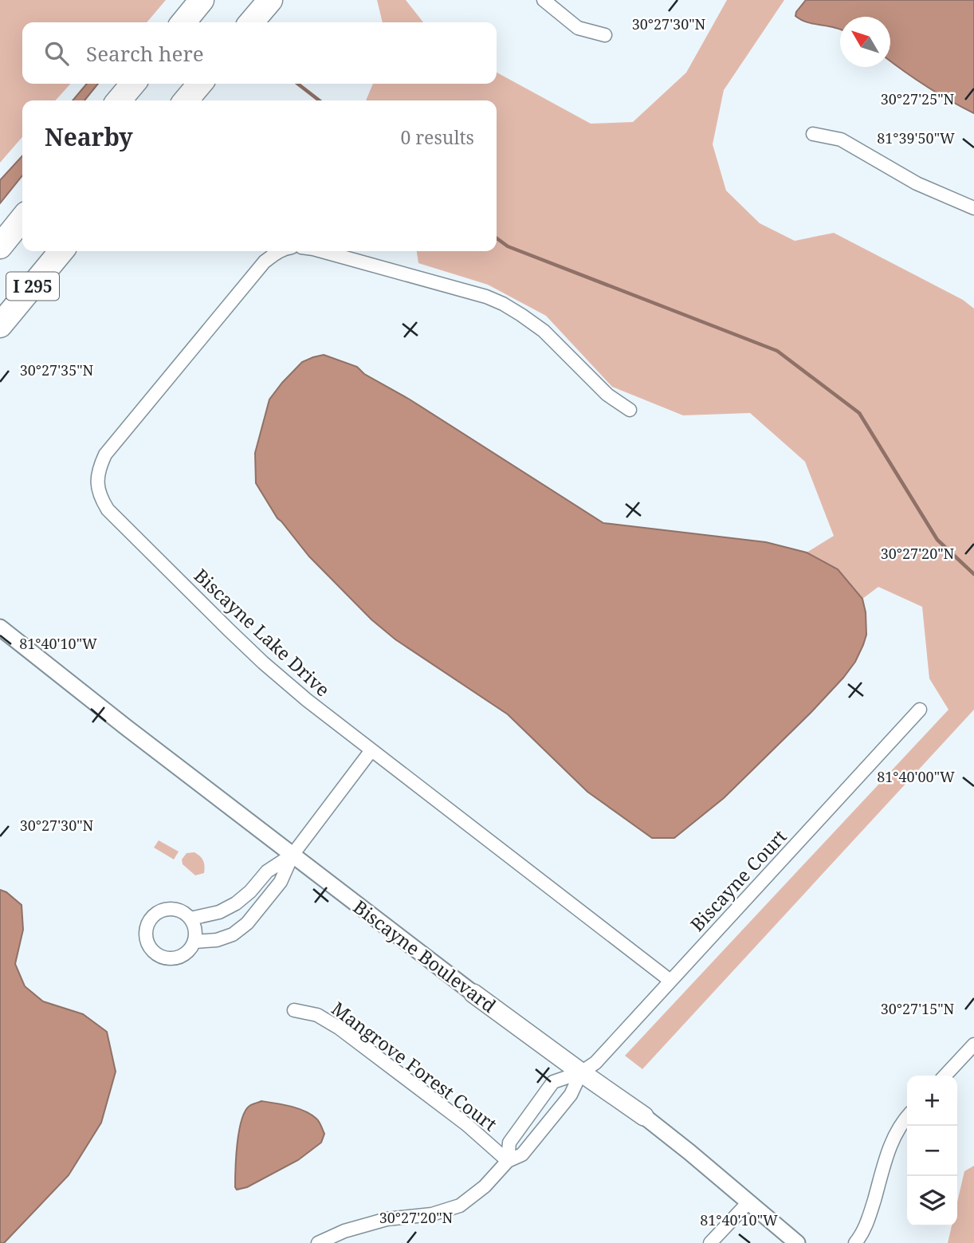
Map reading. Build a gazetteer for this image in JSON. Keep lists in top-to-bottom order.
{
  "streets": {
    "highway": ["I 295"],
    "main road": ["Biscayne Boulevard"],
    "street": ["Biscayne Lake Drive", "Biscayne Court", "Mangrove Forest Court"]
  },
  "crossings": [
    ["Biscayne Lake Drive", "Biscayne Court"],
    ["Biscayne Court", "Biscayne Boulevard"]
  ],
  "north": "top left",
  "page": {
    "search": "Search here",
    "heading": ["Nearby", "0 results"],
    "map_buttons": ["+", "−"]
  },
  "coordinates": [
    "30°27'30\"N",
    "30°27'25\"N",
    "81°39'50\"W",
    "30°27'35\"N",
    "30°27'20\"N",
    "81°40'10\"W",
    "81°40'00\"W",
    "30°27'15\"N"
  ]
}
